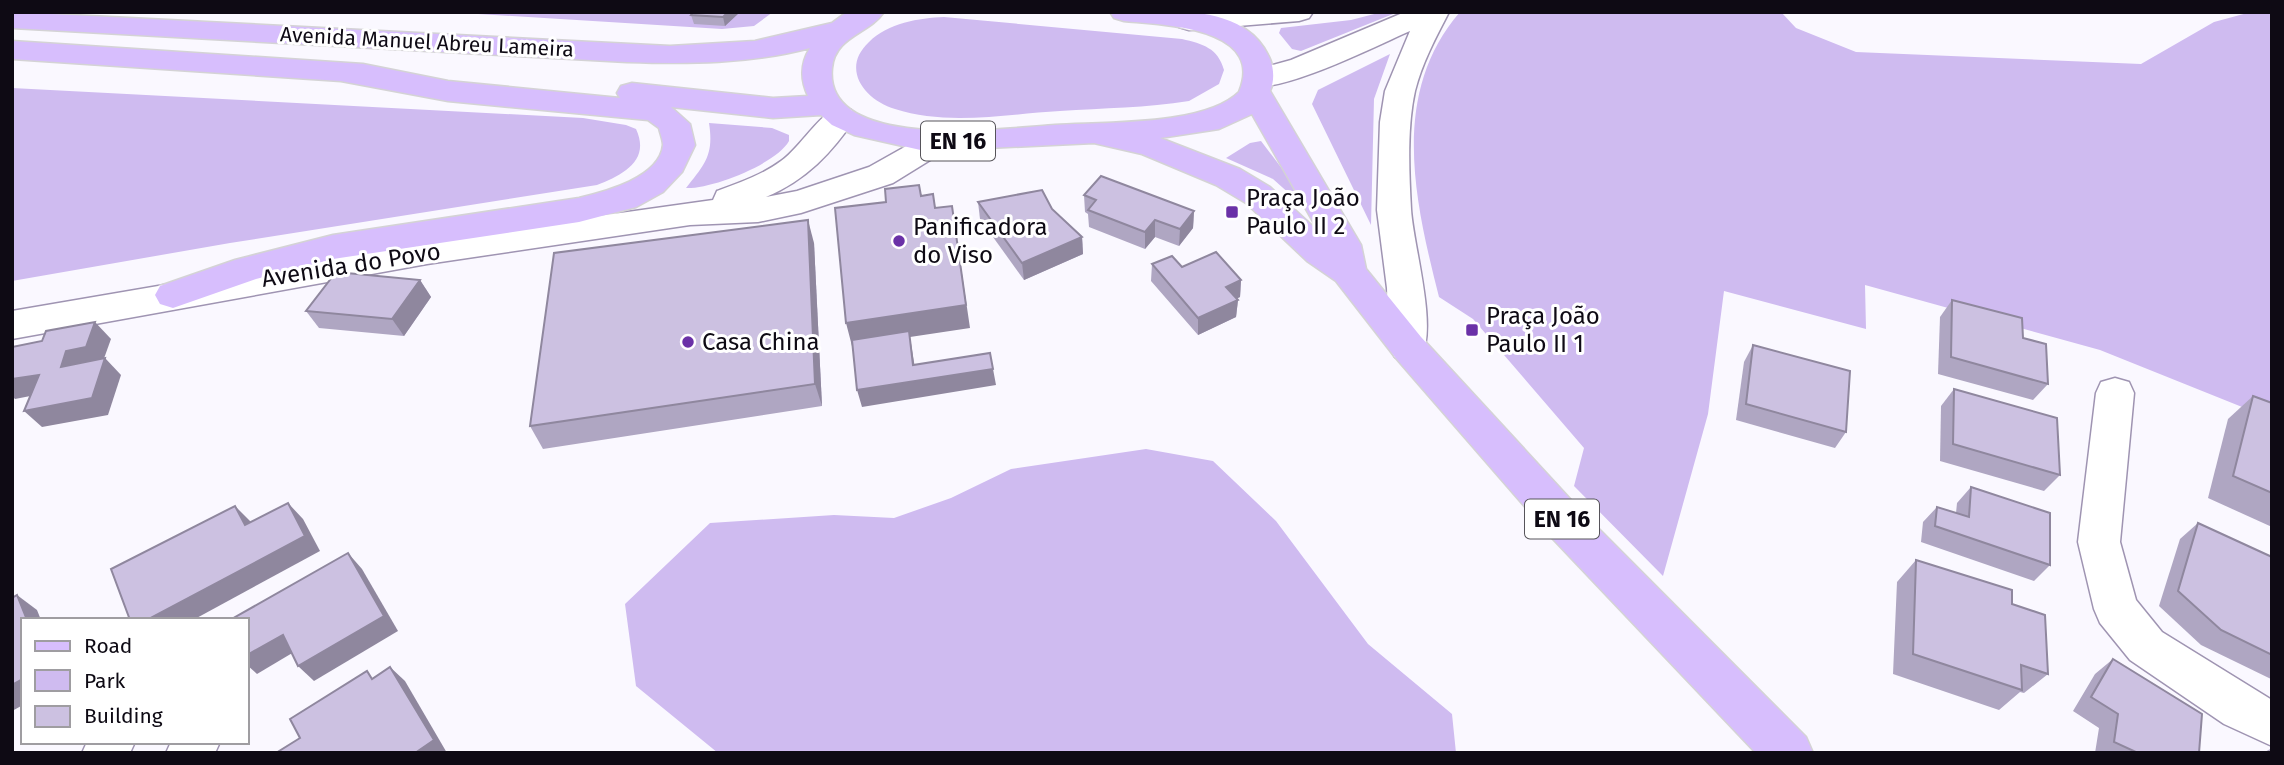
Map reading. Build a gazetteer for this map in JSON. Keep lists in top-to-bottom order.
{
  "streets": {
    "main road": ["Avenida Manuel Abreu Lameira", "EN 16"],
    "street": ["Avenida do Povo"]
  },
  "crossings": [
    ["Avenida Manuel Abreu Lameira", "EN 16"],
    ["Avenida Manuel Abreu Lameira", "Avenida do Povo"],
    ["EN 16", "Avenida do Povo"]
  ],
  "places": {
    "transit": ["Praça João Paulo II 2", "Praça João Paulo II 1"],
    "other": ["Panificadora do Viso", "Casa China"]
  },
  "legend": ["Road", "Park", "Building"]
}
